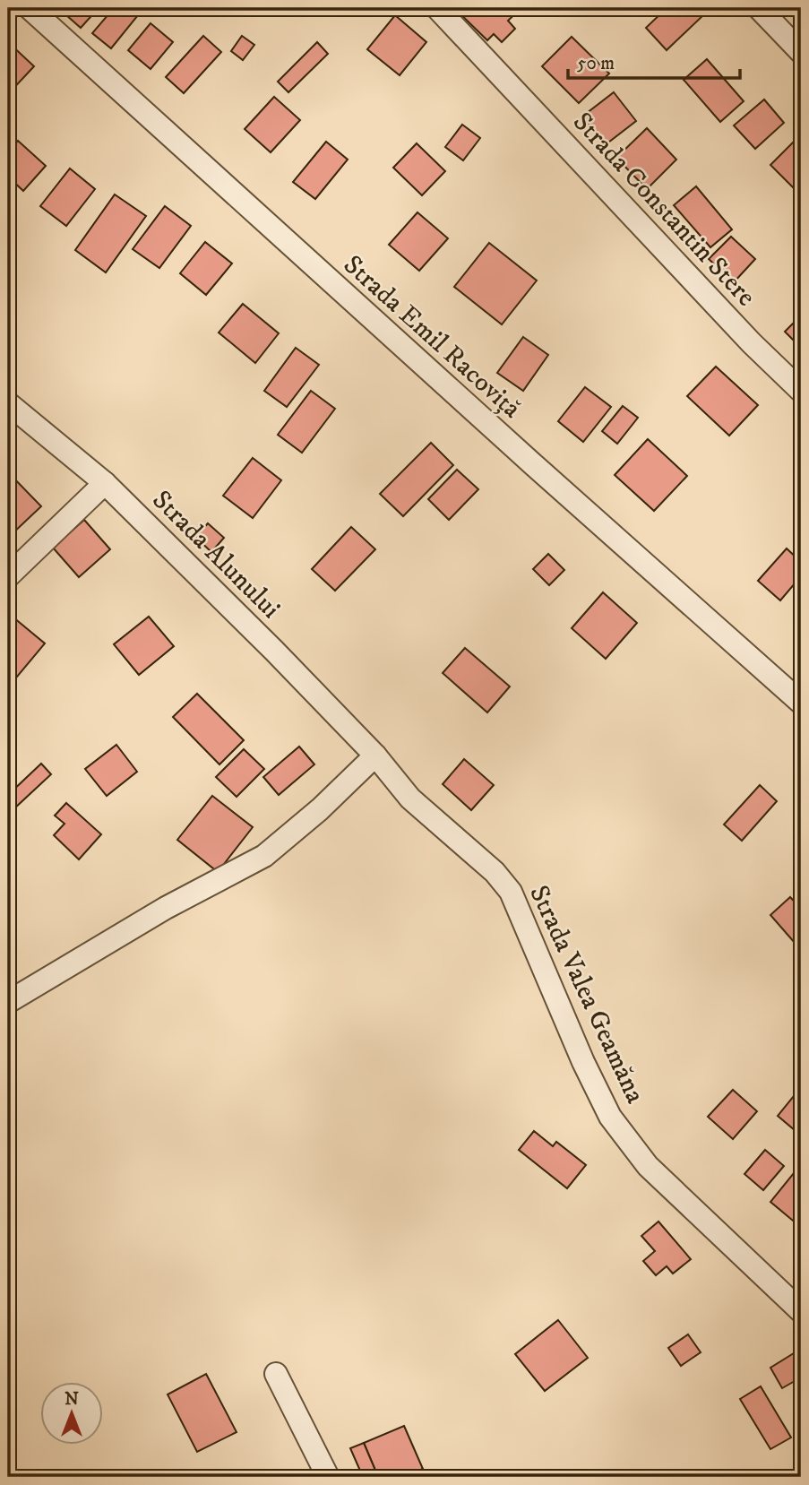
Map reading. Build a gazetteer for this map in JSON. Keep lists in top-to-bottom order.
{
  "streets": {
    "street": [
      "Strada Constantin Stere",
      "Strada Emil Racoviță",
      "Strada Alunului",
      "Strada Valea Geamăna"
    ]
  },
  "crossings": [
    ["Strada Alunului", "Strada Valea Geamăna"]
  ],
  "scale_bar": "50 m",
  "north": "top"
}
